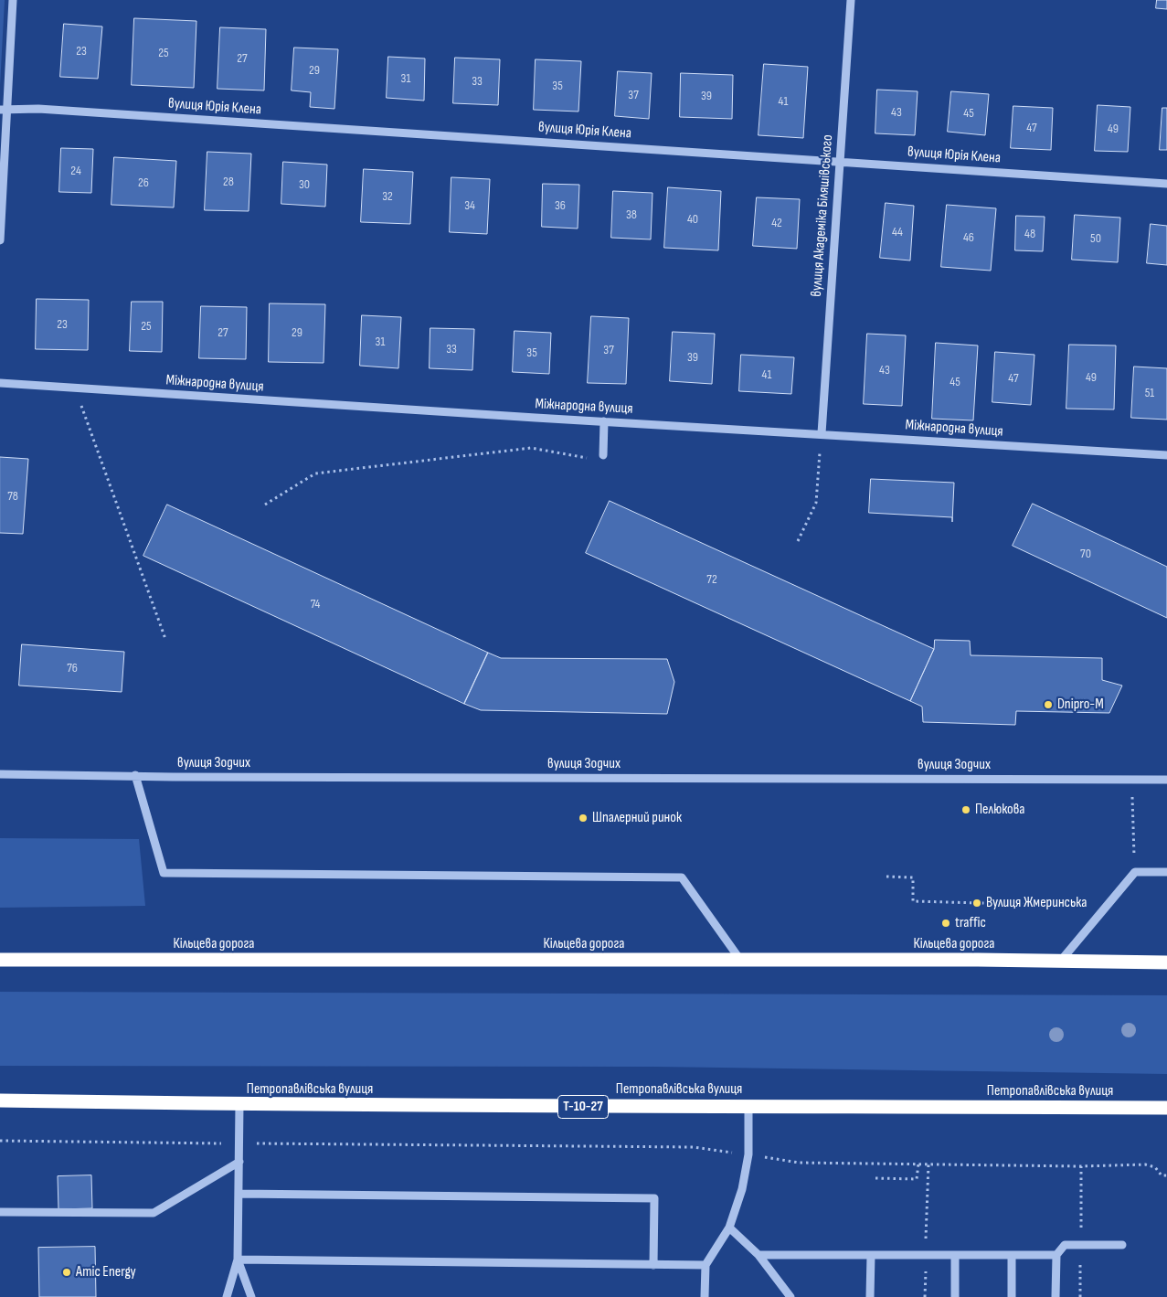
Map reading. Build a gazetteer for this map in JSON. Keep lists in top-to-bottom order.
{
  "streets": {
    "highway": ["Кільцева дорога", "Петропавлівська вулиця", "Т-10-27"],
    "street": [
      "вулиця Юрія Клена",
      "вулиця Академіка Біляшівського",
      "Міжнародна вулиця",
      "вулиця Зодчих"
    ]
  },
  "crossings": [
    ["вулиця Юрія Клена", "вулиця Академіка Біляшівського"],
    ["вулиця Академіка Біляшівського", "Міжнародна вулиця"]
  ],
  "places": [
    "Dnipro-M",
    "Пелюкова",
    "Шпалерний ринок",
    "Вулиця Жмеринська",
    "traffic",
    "Amic Energy"
  ],
  "house_numbers": [
    "23",
    "25",
    "27",
    "29",
    "31",
    "33",
    "35",
    "37",
    "39",
    "41",
    "43",
    "45",
    "47",
    "49",
    "24",
    "28",
    "26",
    "30",
    "32",
    "34",
    "36",
    "38",
    "40",
    "42",
    "44",
    "48",
    "46",
    "50",
    "23",
    "25",
    "27",
    "29",
    "31",
    "33",
    "37",
    "35",
    "39",
    "43",
    "41",
    "49",
    "47",
    "45",
    "51",
    "78",
    "70",
    "72",
    "74",
    "76"
  ]
}
